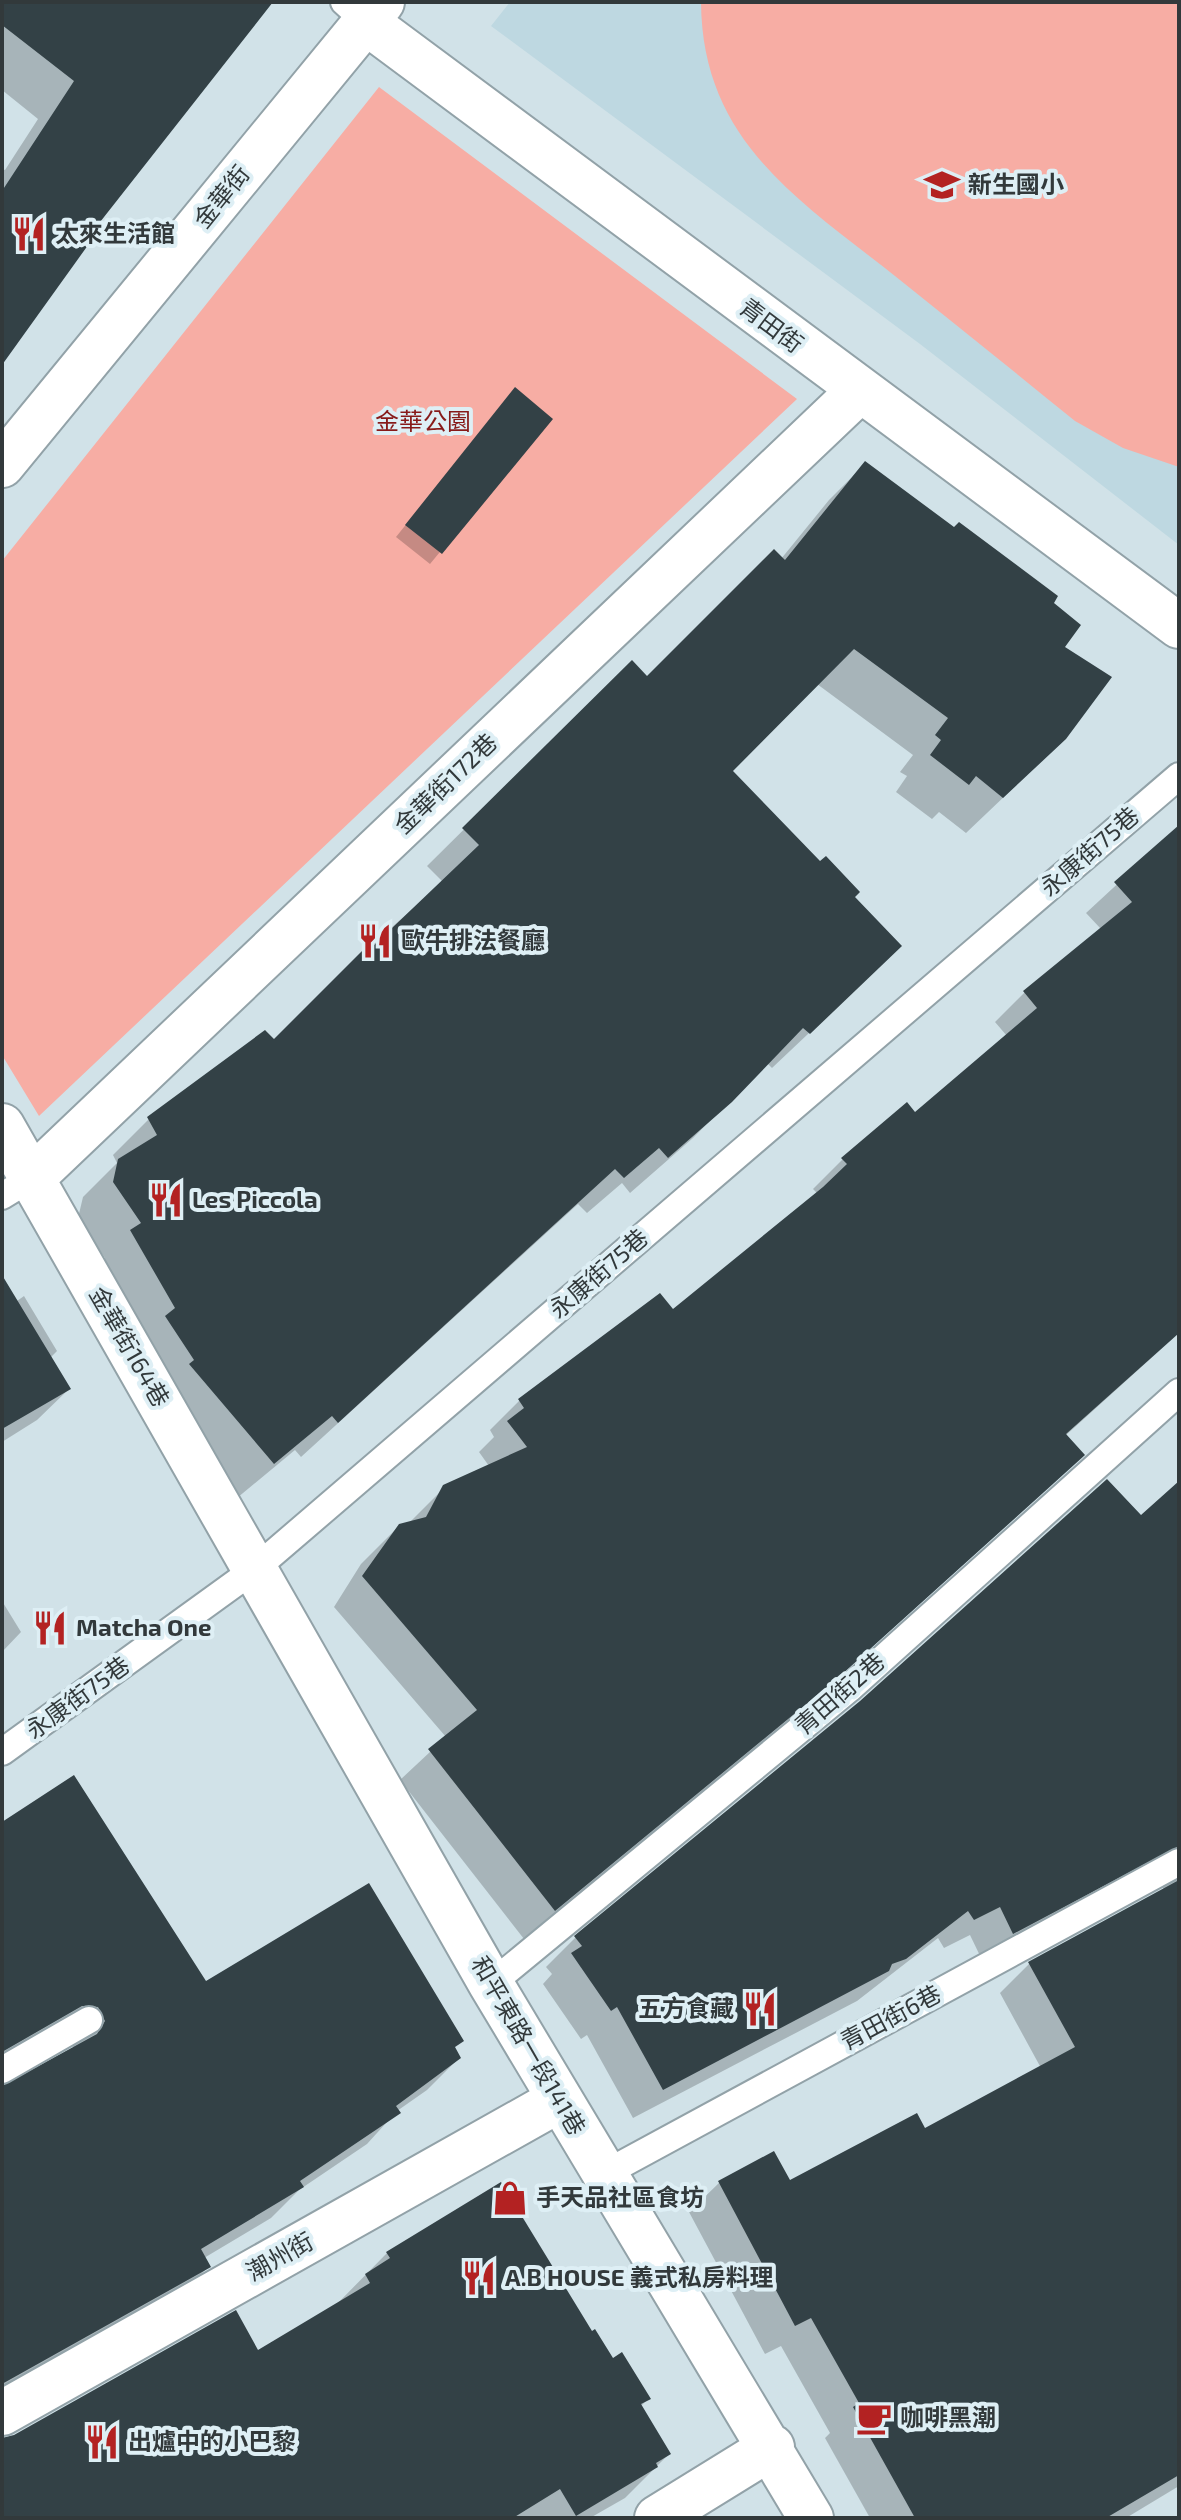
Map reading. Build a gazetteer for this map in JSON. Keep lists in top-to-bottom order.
{
  "streets": {
    "street": [
      "金華街",
      "青田街",
      "金華街172巷",
      "金華街164巷",
      "和平東路一段141巷",
      "潮州街"
    ],
    "lane": ["永康街75巷", "青田街2巷", "青田街6巷"]
  },
  "crossings": [
    ["金華街", "青田街"],
    ["青田街", "金華街172巷"],
    ["金華街172巷", "金華街164巷"],
    ["永康街75巷", "金華街164巷"],
    ["永康街75巷", "和平東路一段141巷"],
    ["金華街164巷", "和平東路一段141巷"],
    ["青田街2巷", "和平東路一段141巷"],
    ["青田街6巷", "和平東路一段141巷"],
    ["和平東路一段141巷", "潮州街"]
  ],
  "parks": ["金華公園"],
  "places": {
    "school or university": ["新生國小"],
    "restaurant": [
      "太來生活館",
      "歐牛排法餐廳",
      "Les Piccola",
      "Matcha One",
      "五方食藏",
      "A.B HOUSE 義式私房料理",
      "出爐中的小巴黎"
    ],
    "shop": ["手天品社區食坊"],
    "cafe": ["咖啡黑潮"]
  }
}
